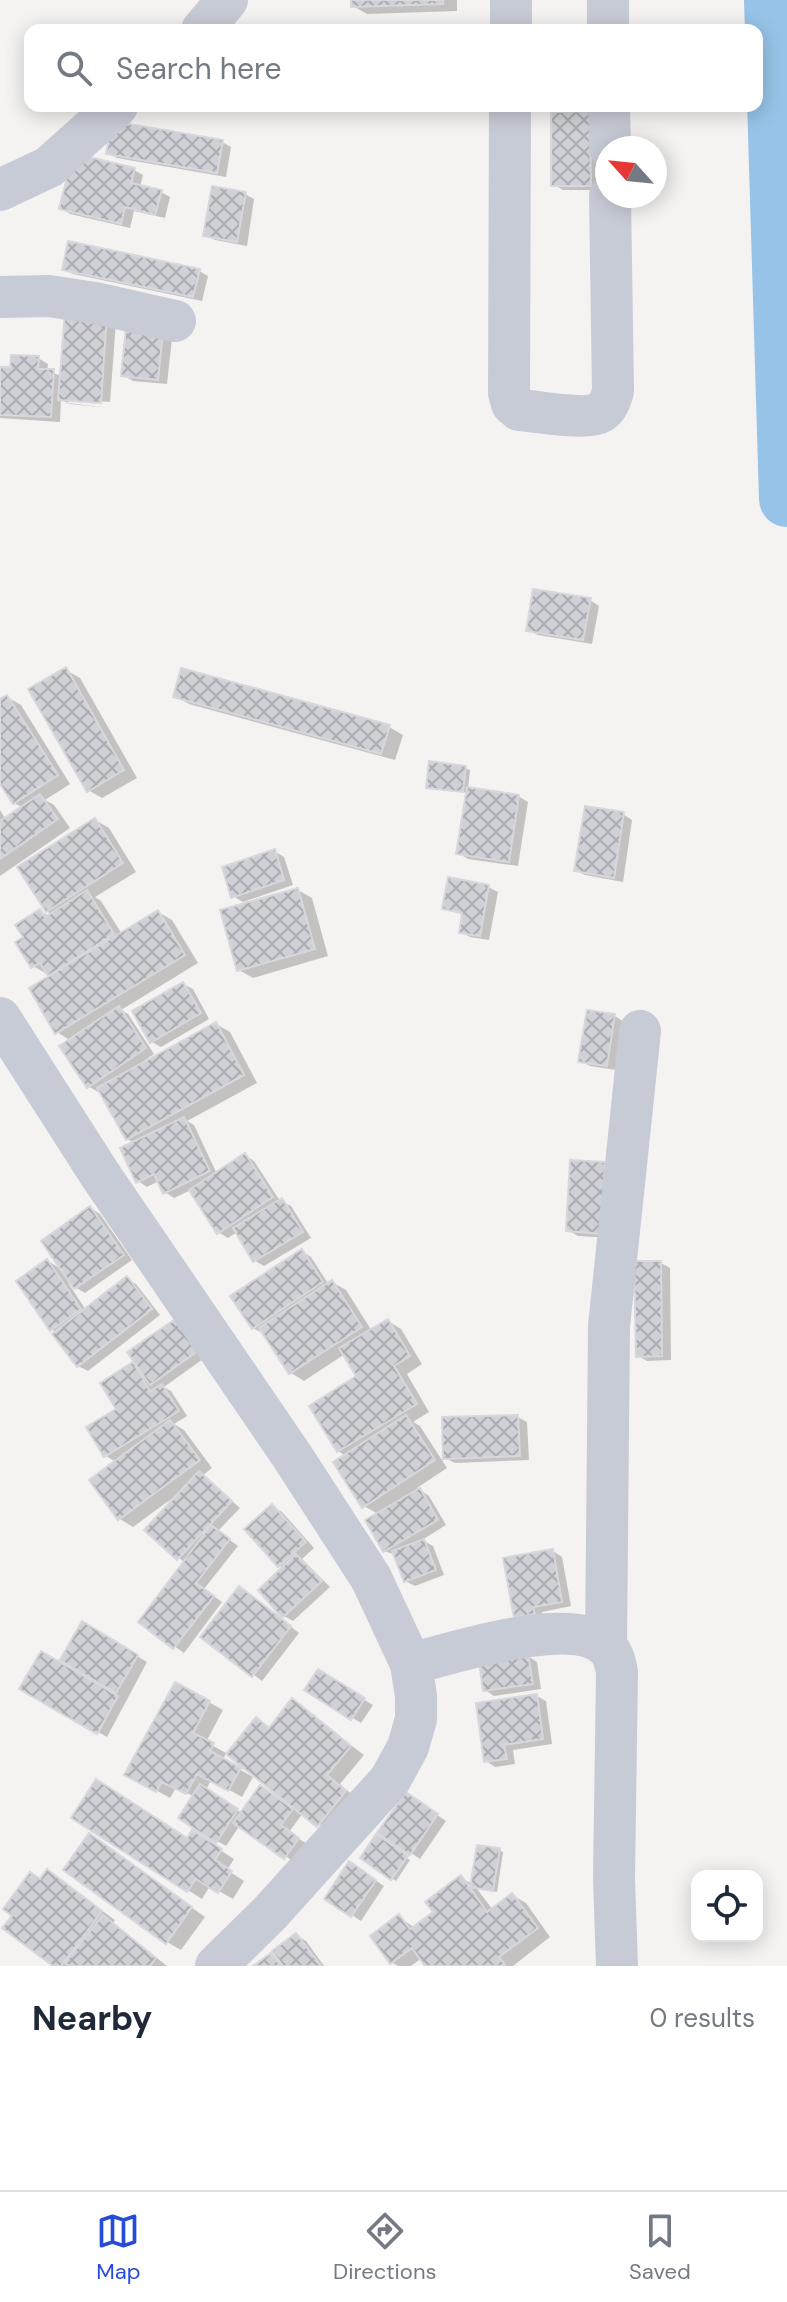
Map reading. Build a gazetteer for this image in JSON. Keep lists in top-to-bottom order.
{
  "north": "top left",
  "page": {
    "search": "Search here",
    "heading": ["Nearby", "0 results"],
    "nav": ["Map", "Directions", "Saved"]
  }
}
